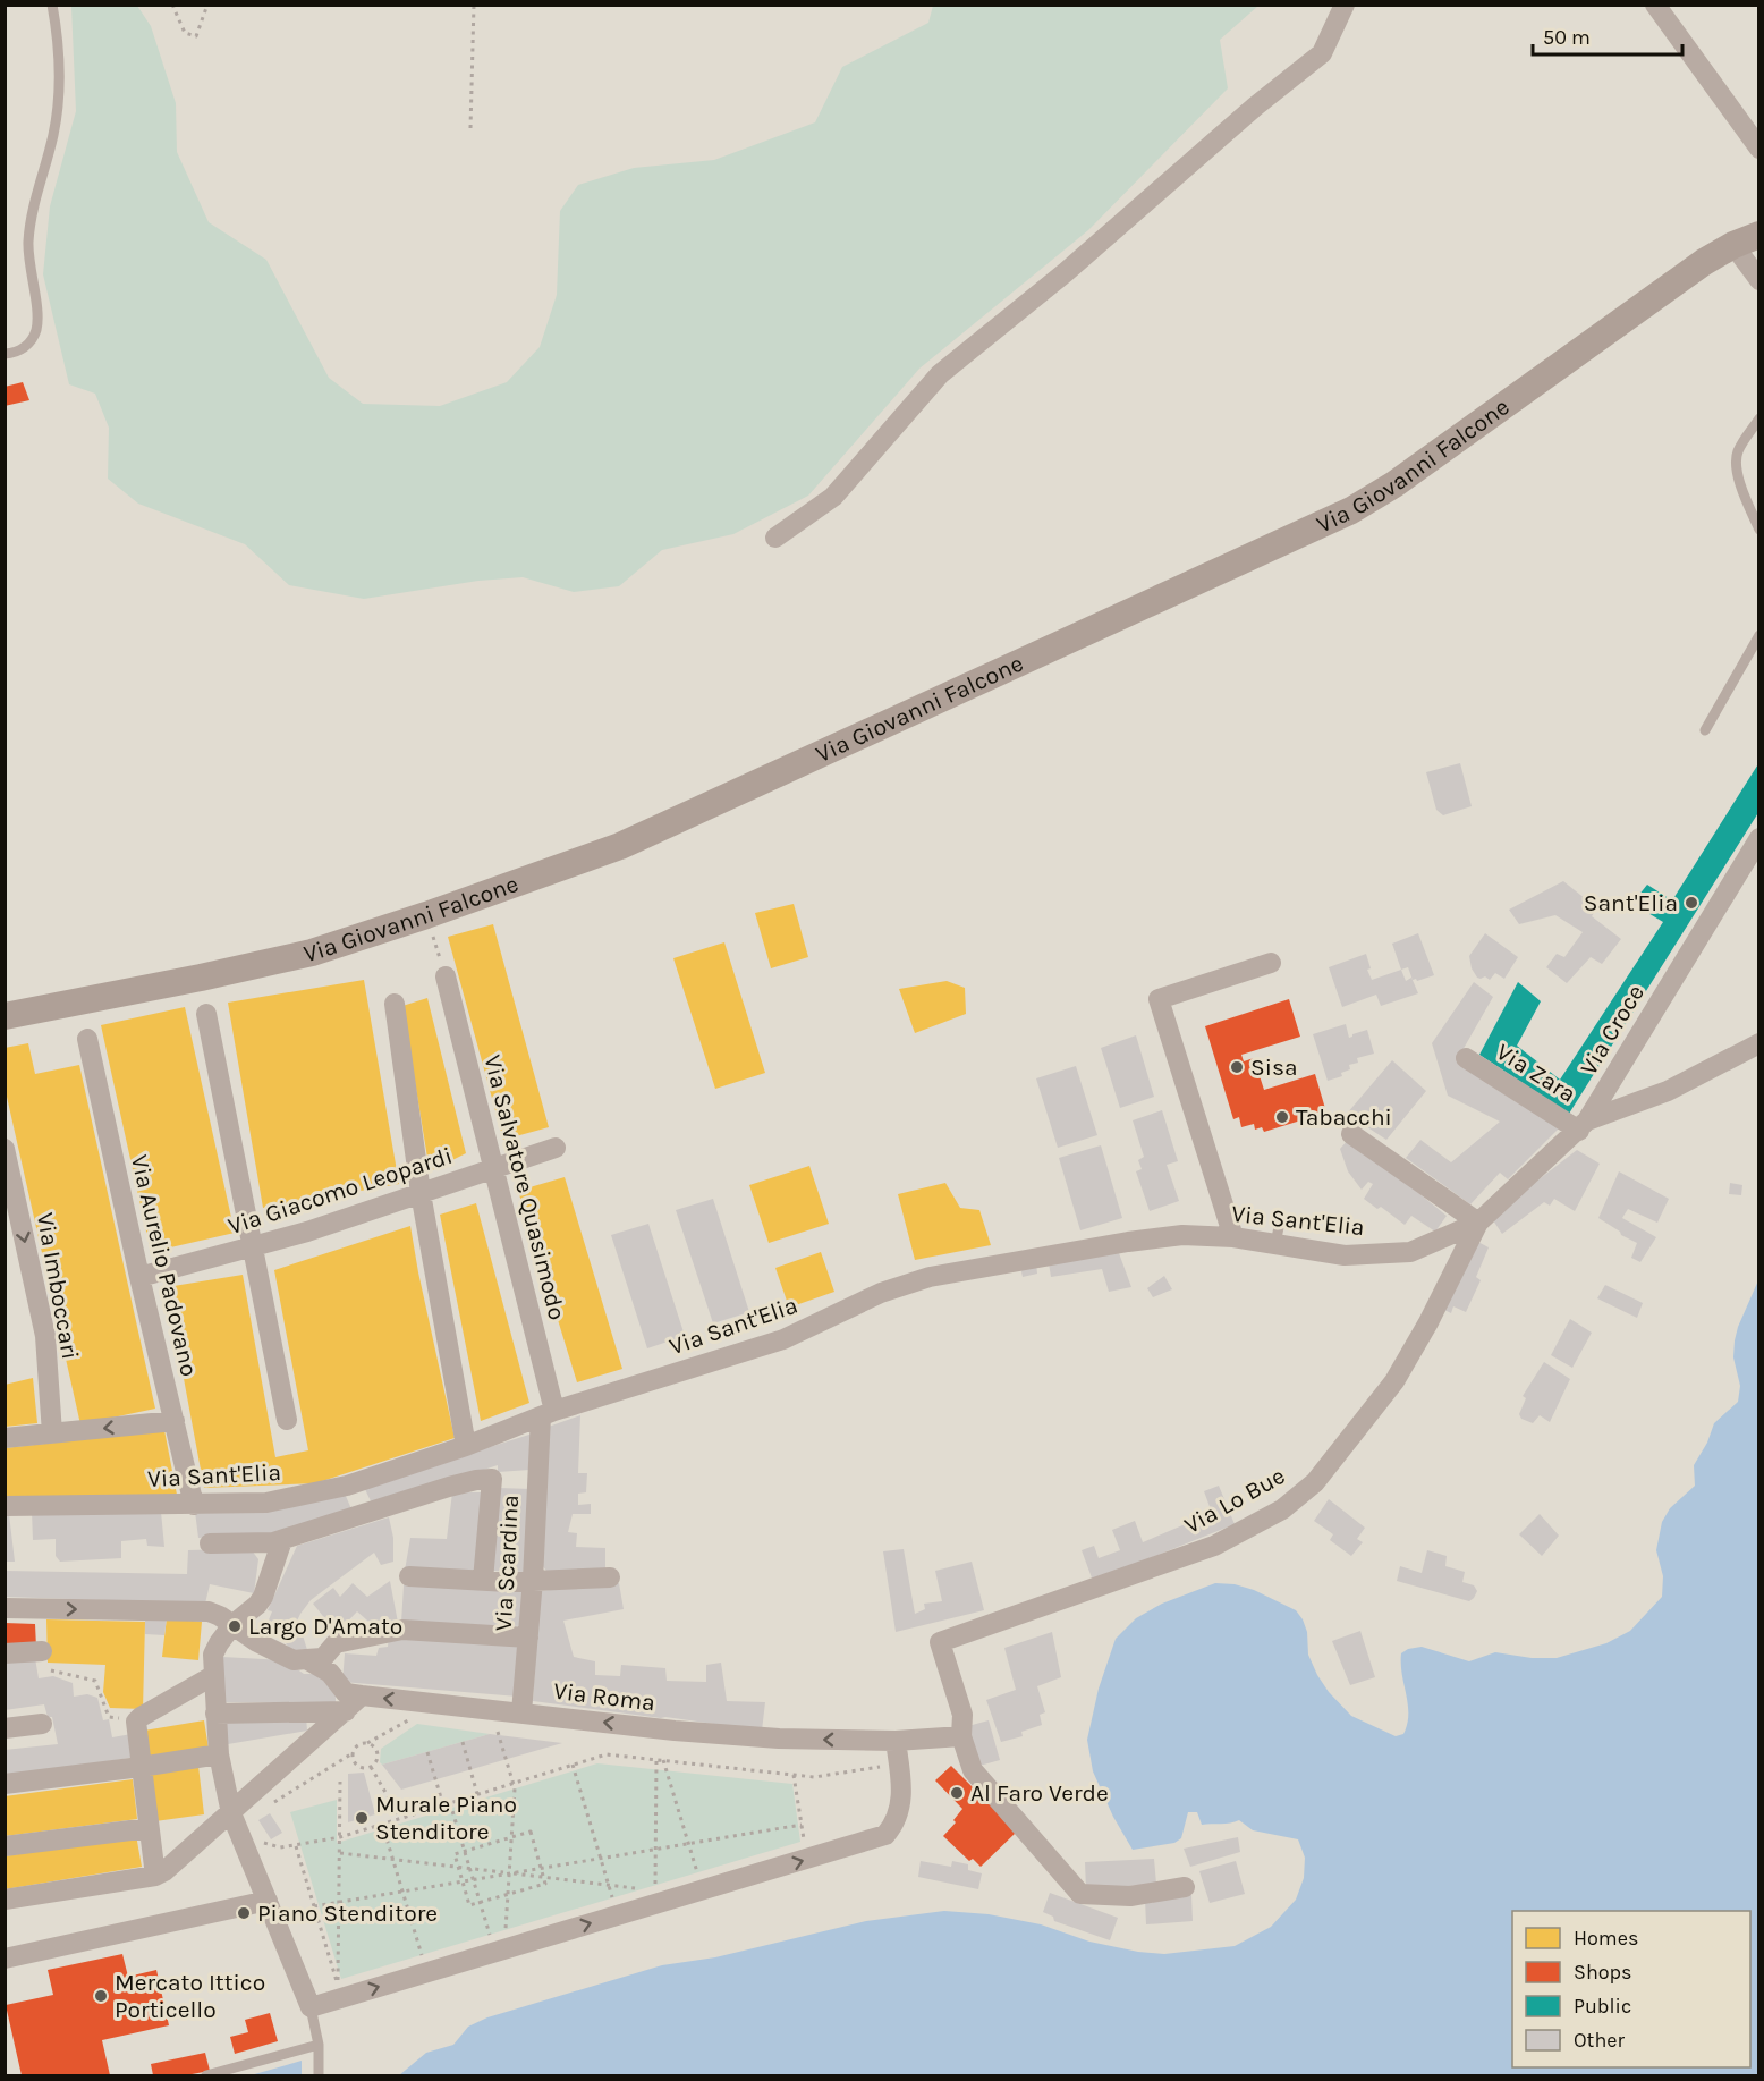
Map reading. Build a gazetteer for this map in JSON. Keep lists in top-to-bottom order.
{
  "streets": {
    "street": [
      "Via Giovanni Falcone",
      "Via Croce",
      "Via Zara",
      "Via Salvatore Quasimodo",
      "Via Giacomo Leopardi",
      "Via Sant'Elia",
      "Via Aurelio Padovano",
      "Via Imboccari",
      "Via Lo Bue",
      "Via Scardina",
      "Via Roma"
    ]
  },
  "crossings": [
    ["Via Croce", "Via Zara"],
    ["Via Croce", "Via Sant'Elia"],
    ["Via Croce", "Via Lo Bue"],
    ["Via Salvatore Quasimodo", "Via Giacomo Leopardi"],
    ["Via Salvatore Quasimodo", "Via Sant'Elia"],
    ["Via Salvatore Quasimodo", "Via Scardina"],
    ["Via Giacomo Leopardi", "Via Aurelio Padovano"],
    ["Via Sant'Elia", "Via Aurelio Padovano"],
    ["Via Sant'Elia", "Via Lo Bue"],
    ["Via Sant'Elia", "Via Scardina"],
    ["Via Lo Bue", "Via Roma"],
    ["Via Scardina", "Via Roma"]
  ],
  "one_way": ["Via Imboccari"],
  "places": [
    "Sant'Elia",
    "Sisa",
    "Tabacchi",
    "Largo D'Amato",
    "Al Faro Verde",
    "Murale Piano Stenditore",
    "Piano Stenditore",
    "Mercato Ittico Porticello"
  ],
  "legend": [
    "Homes",
    "Shops",
    "Public",
    "Other"
  ],
  "scale_bar": "50 m"
}
